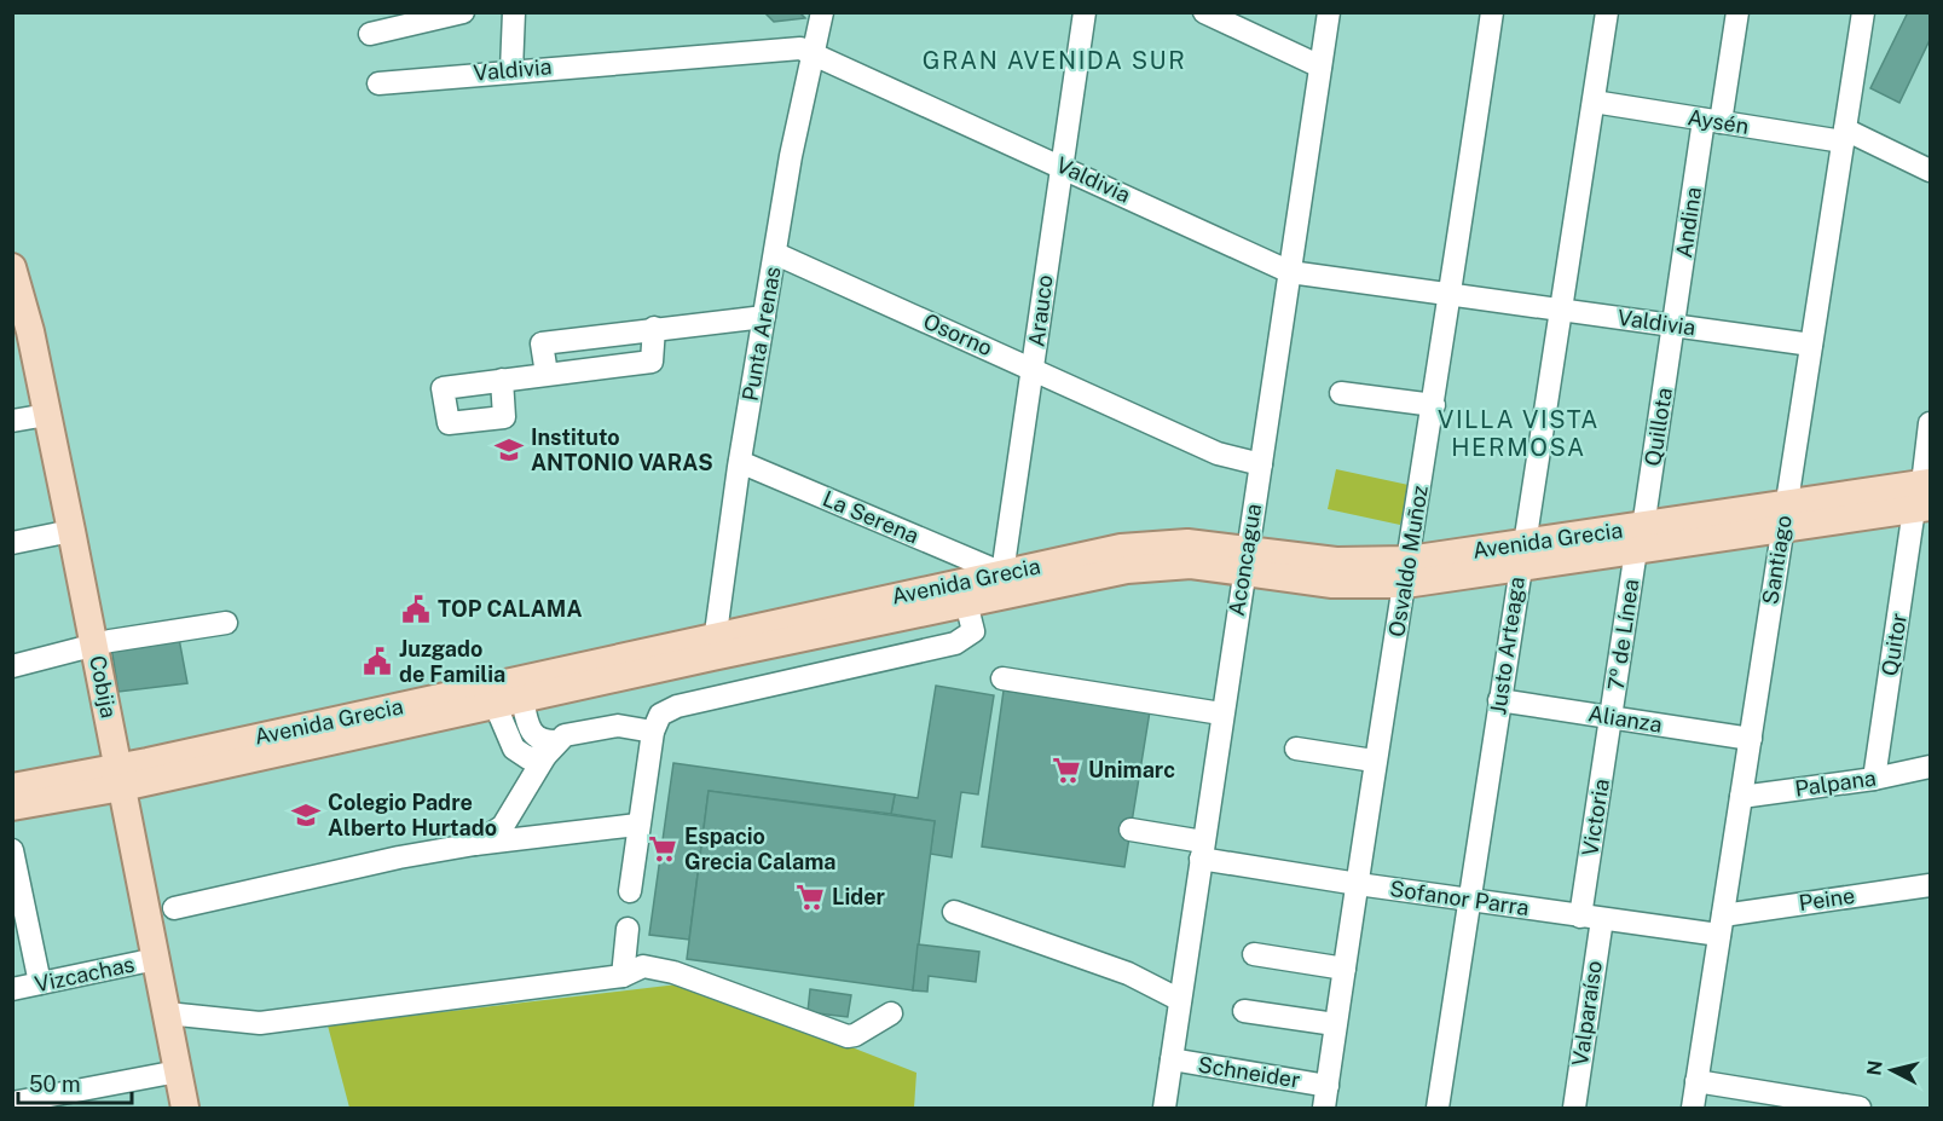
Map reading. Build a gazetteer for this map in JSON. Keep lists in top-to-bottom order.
{
  "streets": {
    "main road": ["Avenida Grecia", "Cobija"],
    "street": [
      "Valdivia",
      "Aysén",
      "Andina",
      "Arauco",
      "Punta Arenas",
      "Osorno",
      "Quillota",
      "La Serena",
      "Aconcagua",
      "Santiago",
      "Osvaldo Muñoz",
      "7º de Línea",
      "Quitor",
      "Justo Arteaga",
      "Alianza",
      "Palpana",
      "Victoria",
      "Sofanor Parra",
      "Peine",
      "Vizcachas",
      "Valparaíso",
      "Schneider"
    ]
  },
  "crossings": [
    ["Valdivia", "Andina"],
    ["Valdivia", "Arauco"],
    ["Valdivia", "Punta Arenas"],
    ["Valdivia", "Quillota"],
    ["Valdivia", "Aconcagua"],
    ["Valdivia", "Santiago"],
    ["Valdivia", "Osvaldo Muñoz"],
    ["Valdivia", "Justo Arteaga"],
    ["Aysén", "Andina"],
    ["Aysén", "Santiago"],
    ["Aysén", "Justo Arteaga"],
    ["Andina", "Quillota"],
    ["Arauco", "Osorno"],
    ["Arauco", "La Serena"],
    ["Arauco", "Avenida Grecia"],
    ["Punta Arenas", "Osorno"],
    ["Punta Arenas", "La Serena"],
    ["Punta Arenas", "Avenida Grecia"],
    ["Osorno", "Aconcagua"],
    ["Quillota", "Avenida Grecia"],
    ["Quillota", "7º de Línea"],
    ["La Serena", "Avenida Grecia"],
    ["Avenida Grecia", "Aconcagua"],
    ["Avenida Grecia", "Santiago"],
    ["Avenida Grecia", "Osvaldo Muñoz"],
    ["Avenida Grecia", "7º de Línea"],
    ["Avenida Grecia", "Quitor"],
    ["Avenida Grecia", "Justo Arteaga"],
    ["Avenida Grecia", "Cobija"],
    ["Aconcagua", "Sofanor Parra"],
    ["Aconcagua", "Schneider"],
    ["Santiago", "Alianza"],
    ["Santiago", "Palpana"],
    ["Santiago", "Sofanor Parra"],
    ["Santiago", "Peine"],
    ["Osvaldo Muñoz", "Sofanor Parra"],
    ["Osvaldo Muñoz", "Schneider"],
    ["7º de Línea", "Alianza"],
    ["7º de Línea", "Victoria"],
    ["Quitor", "Palpana"],
    ["Justo Arteaga", "Alianza"],
    ["Justo Arteaga", "Sofanor Parra"],
    ["Cobija", "Vizcachas"],
    ["Alianza", "Victoria"],
    ["Victoria", "Sofanor Parra"],
    ["Victoria", "Valparaíso"],
    ["Sofanor Parra", "Peine"],
    ["Sofanor Parra", "Valparaíso"]
  ],
  "districts": ["GRAN AVENIDA SUR", "VILLA VISTA HERMOSA"],
  "places": {
    "school or university": ["Instituto ANTONIO VARAS", "Colegio Padre Alberto Hurtado"],
    "public building": ["TOP CALAMA", "Juzgado de Familia"],
    "supermarket": ["Unimarc", "Espacio Grecia Calama", "Lider"]
  },
  "scale_bar": "50 m",
  "north": "left"
}
